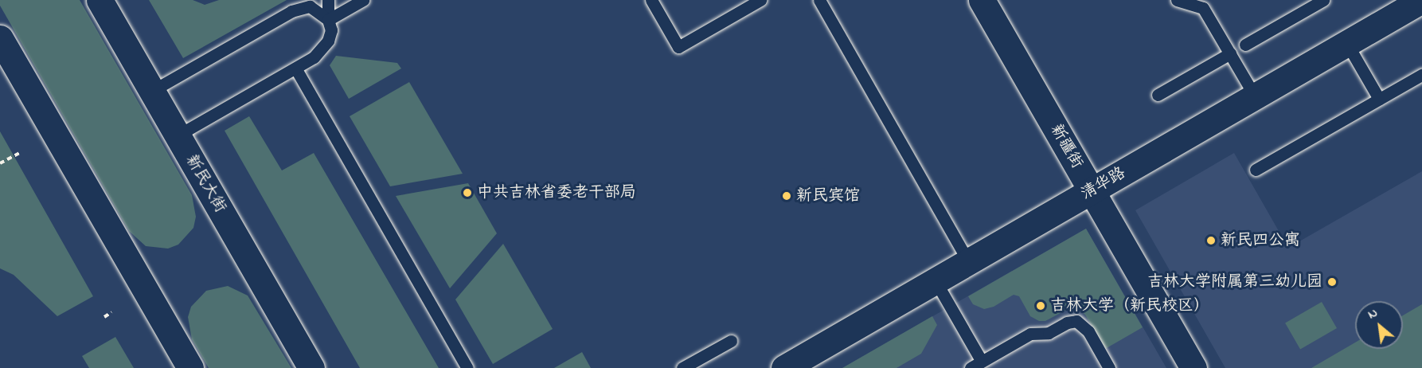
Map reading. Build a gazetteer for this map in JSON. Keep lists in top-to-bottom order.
{
  "streets": {
    "street": ["新疆街", "新民大街", "清华路"]
  },
  "crossings": [
    ["新疆街", "清华路"]
  ],
  "places": [
    "中共吉林省委老干部局",
    "新民宾馆",
    "新民四公寓",
    "吉林大学附属第三幼儿园",
    "吉林大学（新民校区）"
  ],
  "north": "top left"
}
